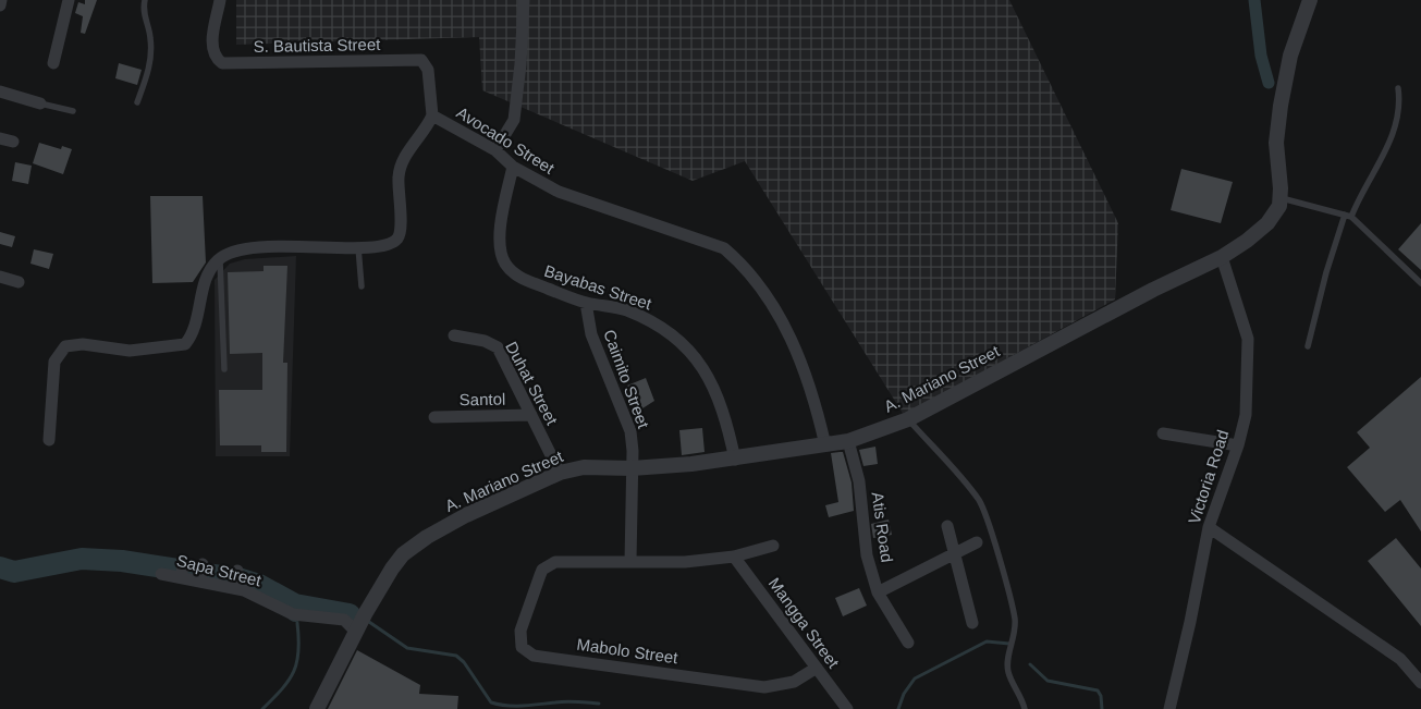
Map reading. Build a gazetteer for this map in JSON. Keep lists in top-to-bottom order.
{
  "streets": {
    "street": [
      "S. Bautista Street",
      "Avocado Street",
      "Bayabas Street",
      "Caimito Street",
      "A. Mariano Street",
      "Duhat Street",
      "Santol",
      "Victoria Road",
      "Atis Road",
      "Sapa Street",
      "Mangga Street",
      "Mabolo Street"
    ]
  },
  "crossings": [
    ["S. Bautista Street", "Avocado Street"],
    ["Avocado Street", "Bayabas Street"],
    ["Avocado Street", "A. Mariano Street"],
    ["Bayabas Street", "Caimito Street"],
    ["Bayabas Street", "A. Mariano Street"],
    ["Caimito Street", "A. Mariano Street"],
    ["A. Mariano Street", "Duhat Street"],
    ["A. Mariano Street", "Victoria Road"],
    ["A. Mariano Street", "Atis Road"],
    ["A. Mariano Street", "Sapa Street"],
    ["Duhat Street", "Santol"],
    ["Mangga Street", "Mabolo Street"]
  ]
}
